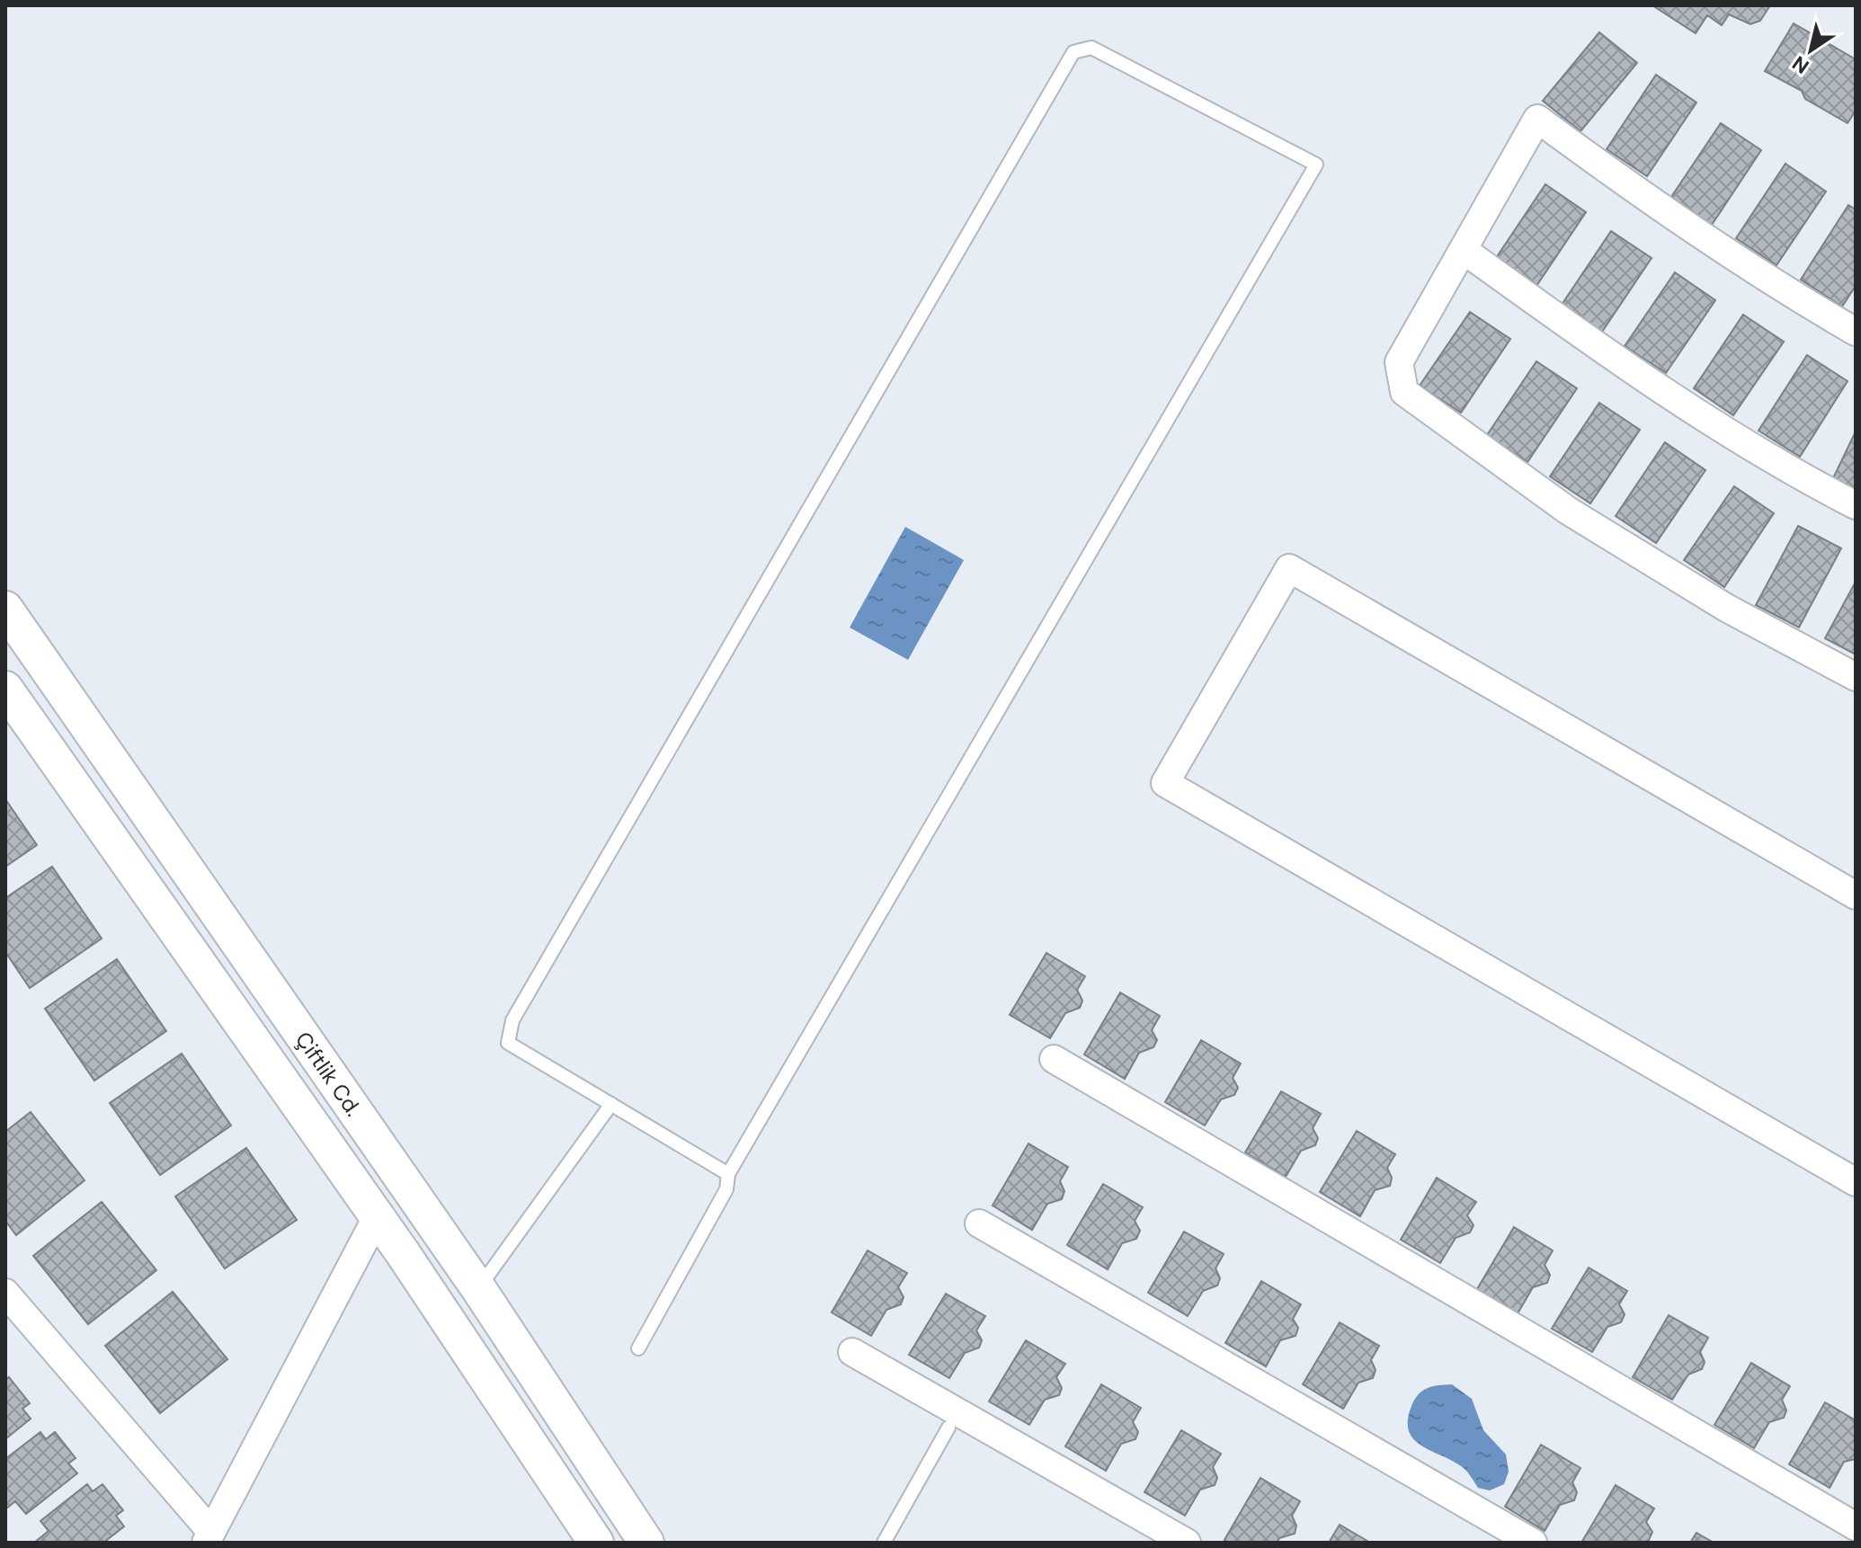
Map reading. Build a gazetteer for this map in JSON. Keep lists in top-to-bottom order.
{
  "streets": {
    "street": ["Çiftlik Cd."]
  },
  "north": "bottom left"
}
